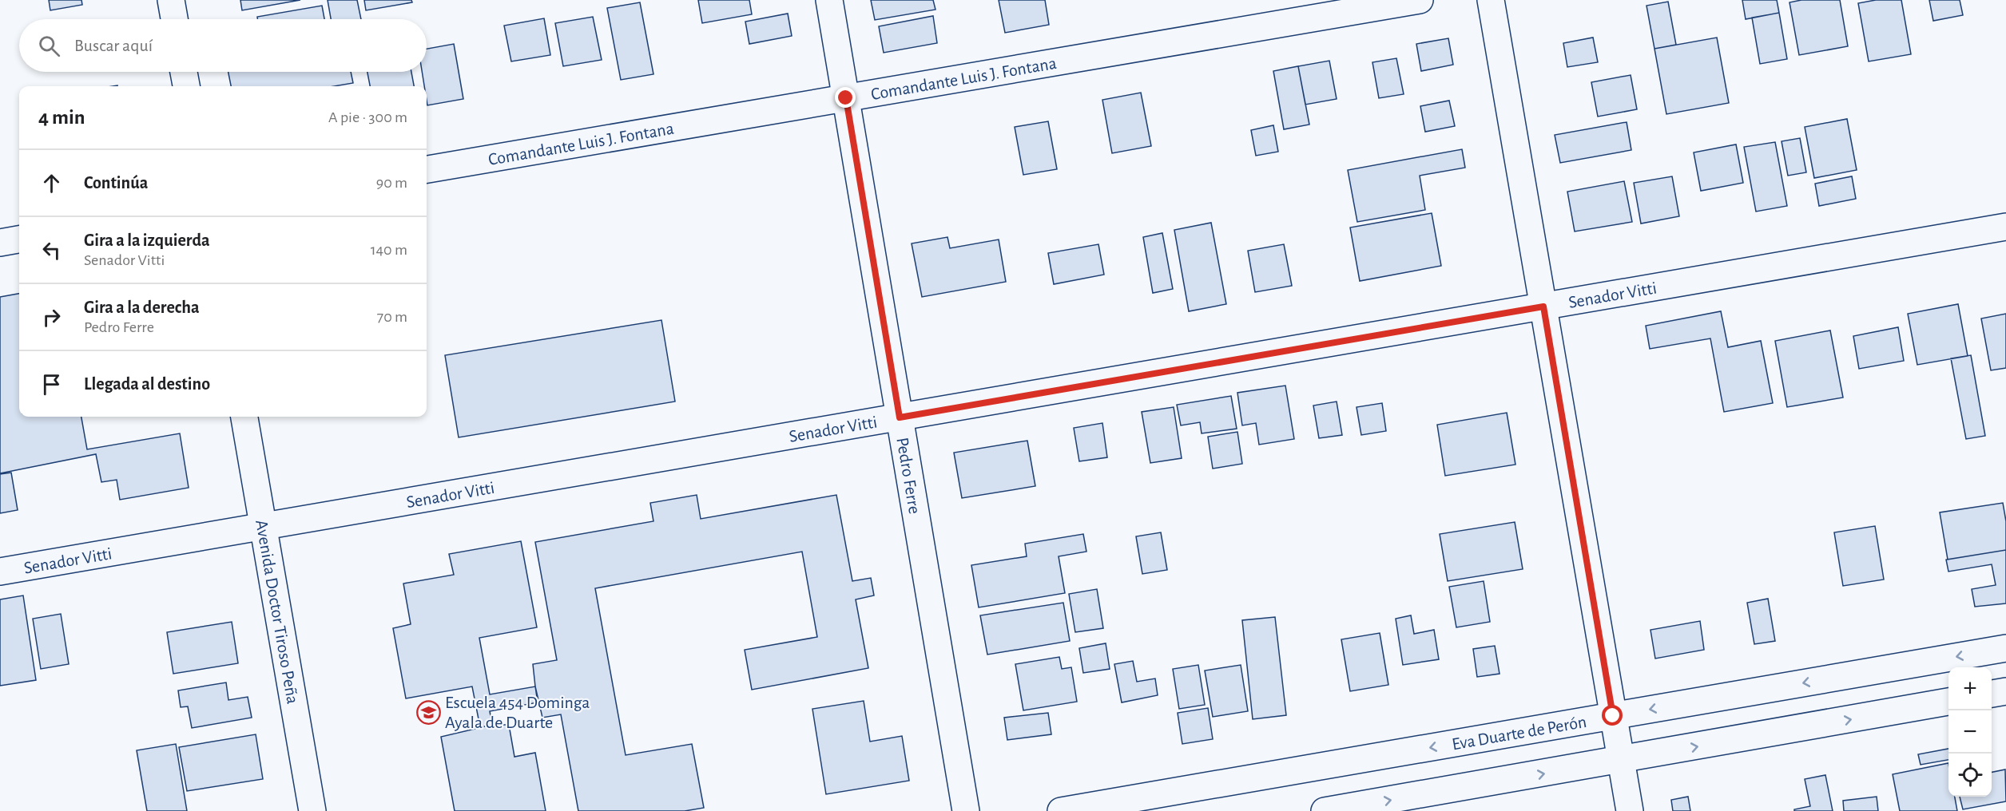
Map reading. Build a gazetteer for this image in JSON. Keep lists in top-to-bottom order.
{
  "streets": {
    "street": [
      "Comandante Luis J. Fontana",
      "Senador Vitti",
      "Pedro Ferre",
      "Avenida Doctor Tiroso Peña",
      "Eva Duarte de Perón"
    ]
  },
  "crossings": [
    ["Comandante Luis J. Fontana", "Pedro Ferre"],
    ["Senador Vitti", "Pedro Ferre"],
    ["Senador Vitti", "Avenida Doctor Tiroso Peña"]
  ],
  "places": {
    "school or university": ["Escuela 454 Dominga Ayala de Duarte"]
  },
  "page": {
    "search": "Buscar aquí",
    "heading": ["4 min", "A pie · 300 m"],
    "list": [
      ["Continúa", "90 m"],
      ["Gira a la izquierda", "Senador Vitti", "140 m"],
      ["Gira a la derecha", "Pedro Ferre", "70 m"],
      "Llegada al destino"
    ],
    "map_buttons": ["+", "−"]
  }
}
